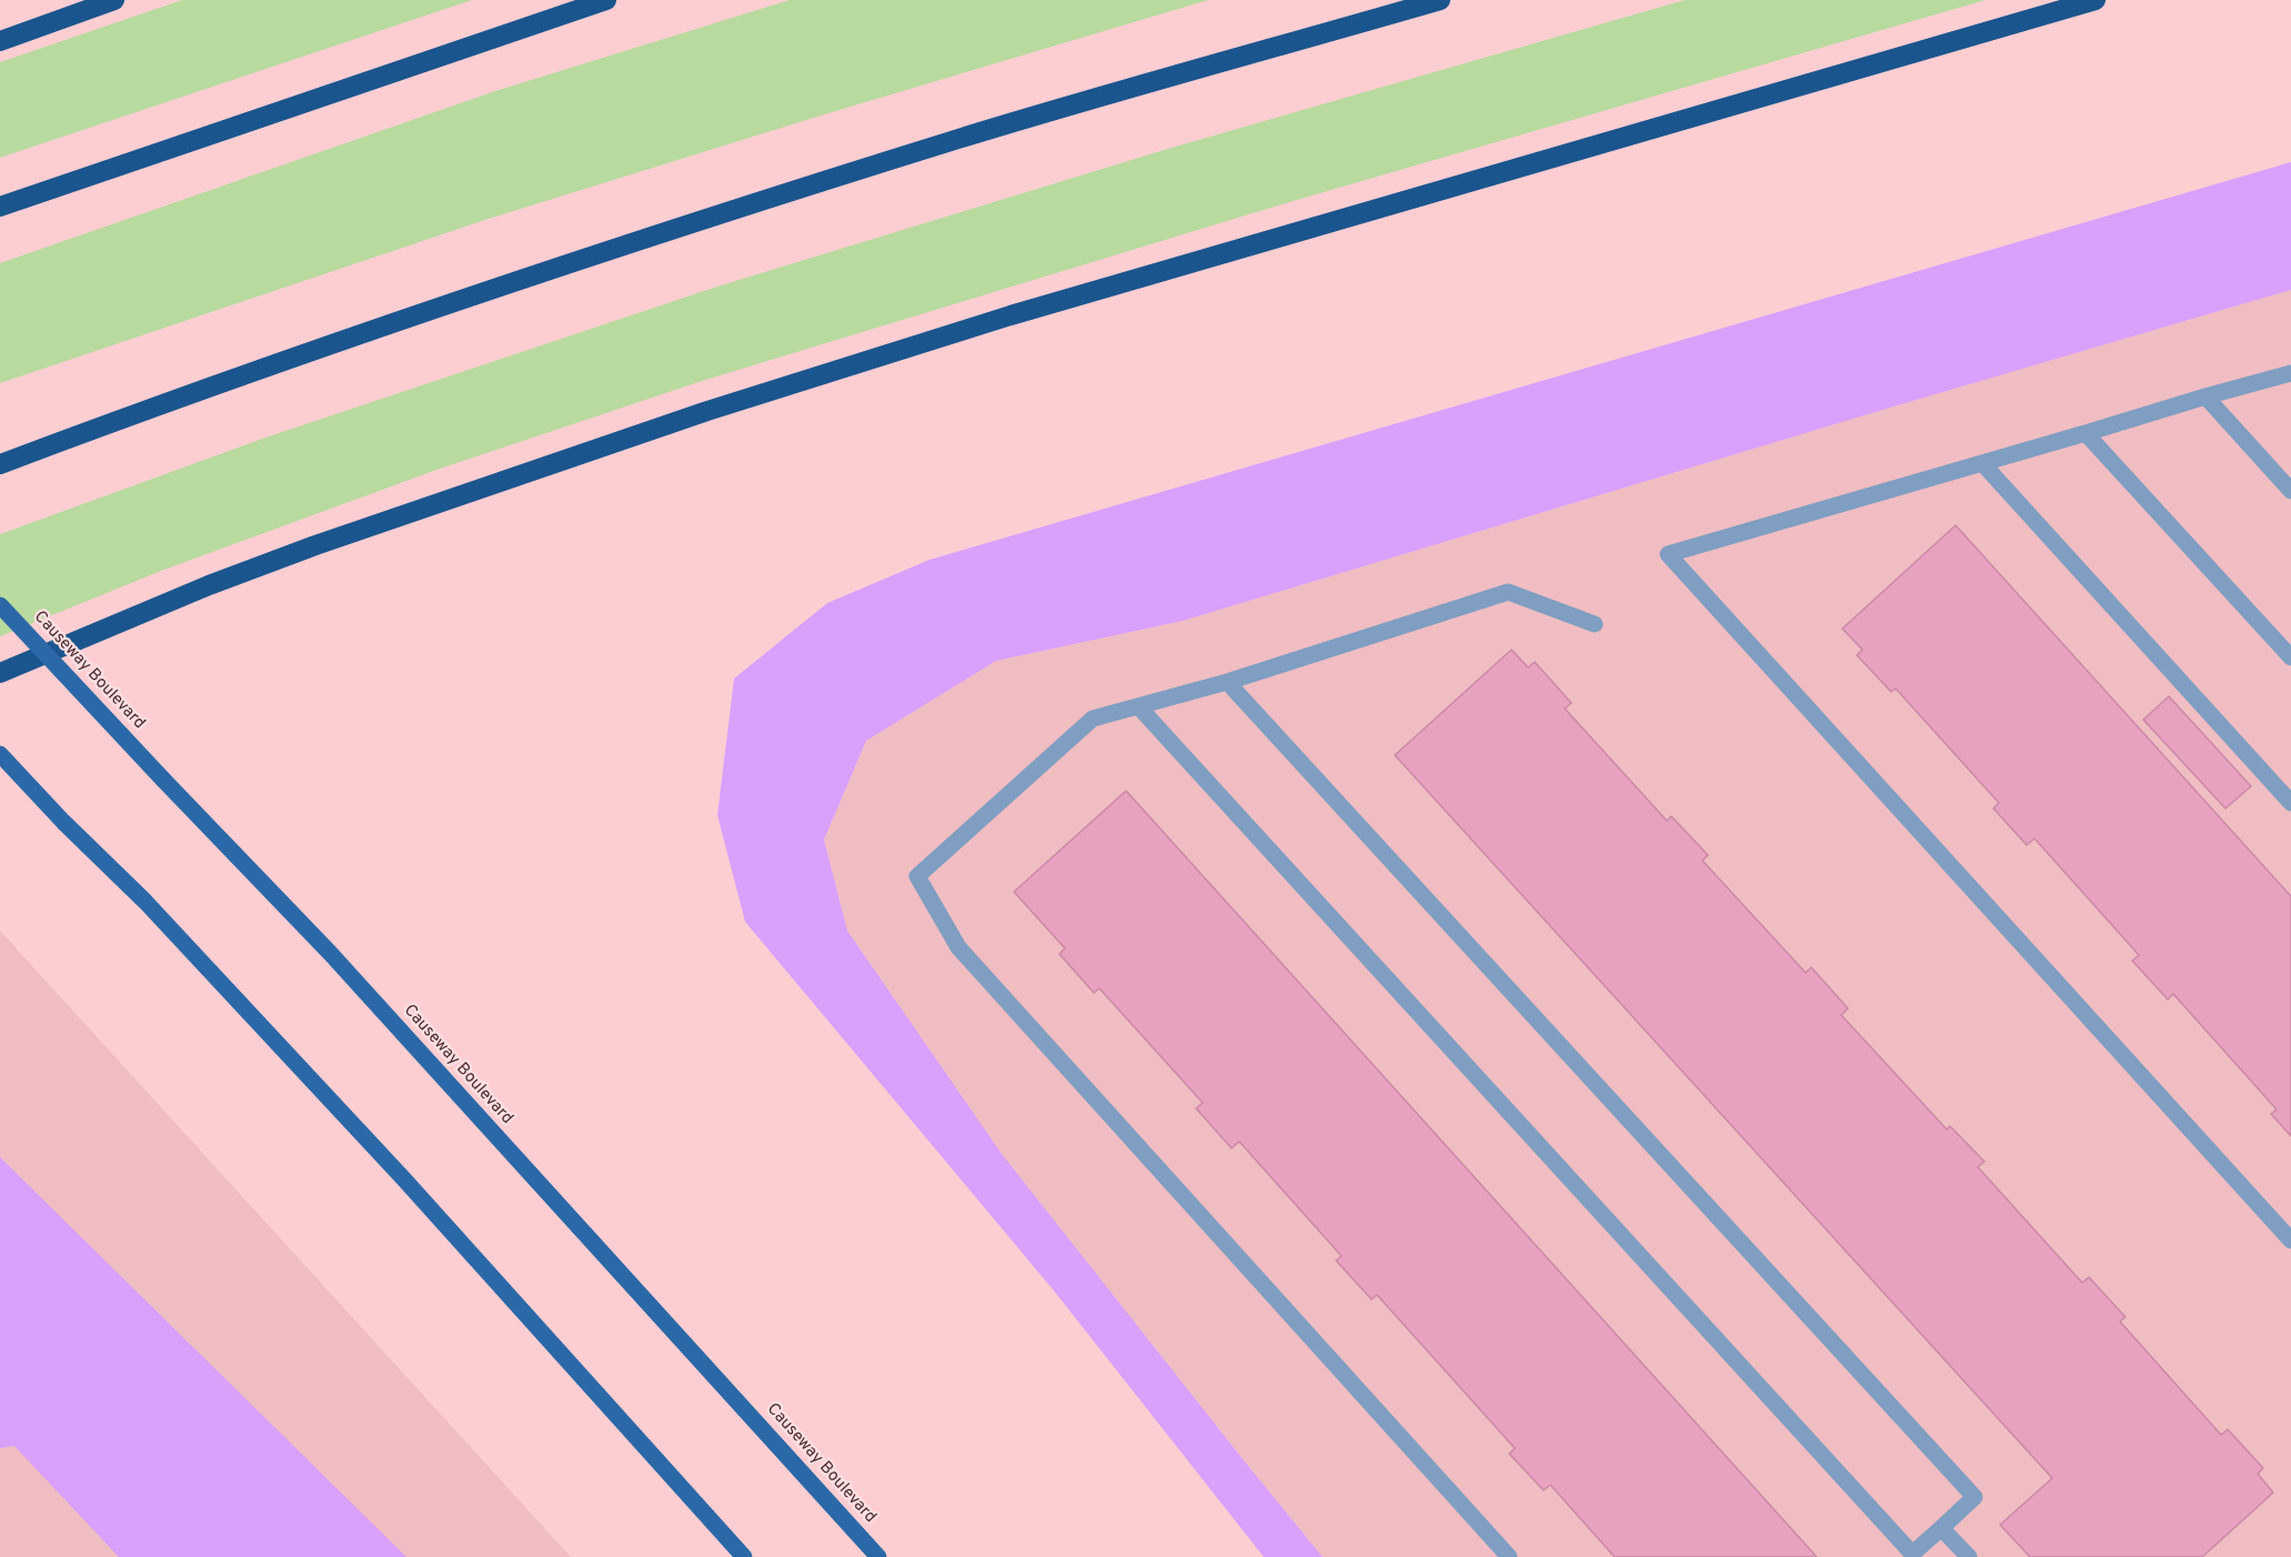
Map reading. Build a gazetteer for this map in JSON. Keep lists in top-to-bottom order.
{
  "streets": {
    "main road": ["Causeway Boulevard"]
  }
}
